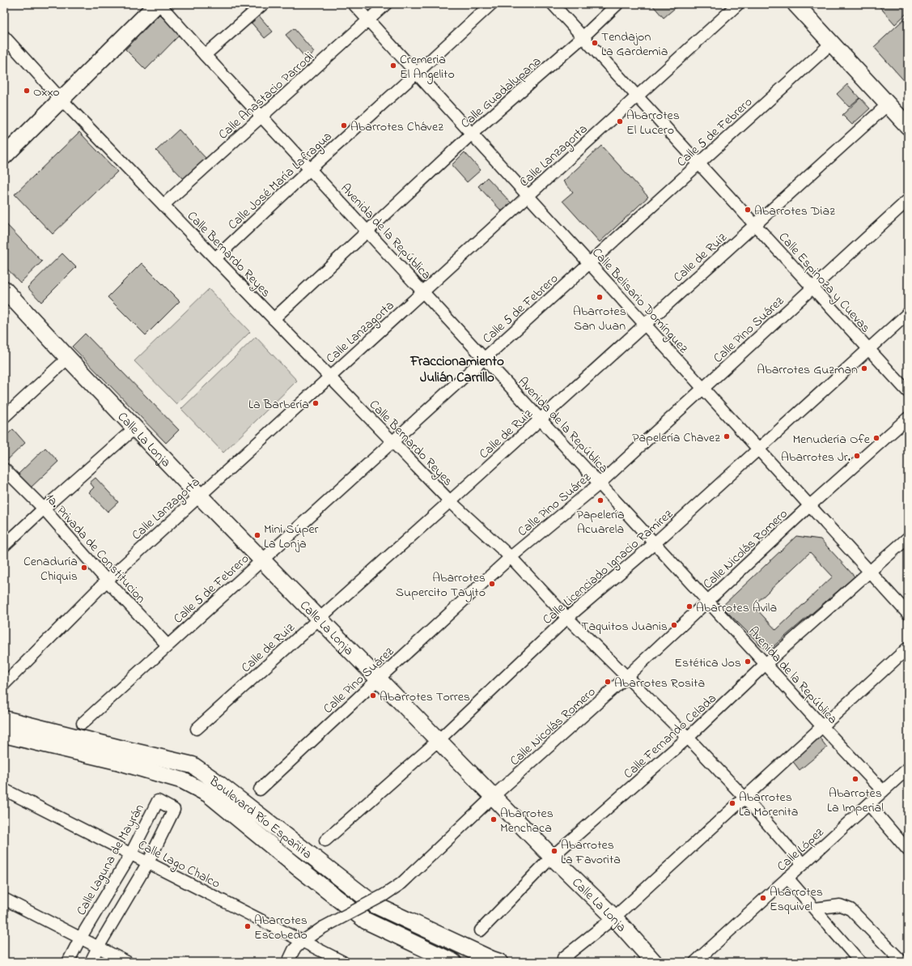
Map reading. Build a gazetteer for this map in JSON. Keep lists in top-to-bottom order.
{
  "streets": {
    "main road": ["Calle La Lonja", "Boulevard Río Españita"],
    "street": [
      "Calle Guadalupana",
      "Calle Anastacio Parrodi",
      "Calle 5 de Febrero",
      "Calle Lanzagorta",
      "Calle José María Lafragua",
      "Avenida de la República",
      "Calle Bernardo Reyes",
      "Calle de Ruiz",
      "Calle Espinoza y Cuevas",
      "Calle Belisario Domínguez",
      "Calle Pino Suárez",
      "1a. Privada de Constitucion",
      "Calle Nicolás Romero",
      "Calle Licenciado Ignacio Ramírez",
      "Calle Fernando Celada",
      "Calle López",
      "Calle Laguna de Mayrán",
      "Calle Lago Chalco"
    ]
  },
  "crossings": [
    ["Calle Guadalupana", "Avenida de la República"],
    ["Calle Guadalupana", "Calle Bernardo Reyes"],
    ["Calle Guadalupana", "Calle Espinoza y Cuevas"],
    ["Calle Guadalupana", "Calle Belisario Domínguez"],
    ["Calle Anastacio Parrodi", "Avenida de la República"],
    ["Calle Anastacio Parrodi", "Calle Bernardo Reyes"],
    ["Calle Anastacio Parrodi", "Calle Belisario Domínguez"],
    ["Calle 5 de Febrero", "Avenida de la República"],
    ["Calle 5 de Febrero", "Calle Bernardo Reyes"],
    ["Calle 5 de Febrero", "Calle Espinoza y Cuevas"],
    ["Calle 5 de Febrero", "Calle Belisario Domínguez"],
    ["Calle 5 de Febrero", "Calle La Lonja"],
    ["Calle 5 de Febrero", "1a. Privada de Constitucion"],
    ["Calle Lanzagorta", "Avenida de la República"],
    ["Calle Lanzagorta", "Calle Bernardo Reyes"],
    ["Calle Lanzagorta", "Calle Espinoza y Cuevas"],
    ["Calle Lanzagorta", "Calle Belisario Domínguez"],
    ["Calle Lanzagorta", "Calle La Lonja"],
    ["Calle Lanzagorta", "1a. Privada de Constitucion"],
    ["Calle José María Lafragua", "Avenida de la República"],
    ["Calle José María Lafragua", "Calle Bernardo Reyes"],
    ["Calle José María Lafragua", "Calle Belisario Domínguez"],
    ["Avenida de la República", "Calle de Ruiz"],
    ["Avenida de la República", "Calle Pino Suárez"],
    ["Avenida de la República", "Calle Nicolás Romero"],
    ["Avenida de la República", "Calle Licenciado Ignacio Ramírez"],
    ["Avenida de la República", "Calle Fernando Celada"],
    ["Avenida de la República", "Calle López"],
    ["Calle Bernardo Reyes", "Calle de Ruiz"],
    ["Calle Bernardo Reyes", "Calle Pino Suárez"],
    ["Calle Bernardo Reyes", "Calle Nicolás Romero"],
    ["Calle Bernardo Reyes", "Calle Licenciado Ignacio Ramírez"],
    ["Calle Bernardo Reyes", "Calle Fernando Celada"],
    ["Calle Bernardo Reyes", "Calle López"],
    ["Calle de Ruiz", "Calle Espinoza y Cuevas"],
    ["Calle de Ruiz", "Calle Belisario Domínguez"],
    ["Calle de Ruiz", "Calle La Lonja"],
    ["Calle Espinoza y Cuevas", "Calle Pino Suárez"],
    ["Calle Espinoza y Cuevas", "Calle Licenciado Ignacio Ramírez"],
    ["Calle Belisario Domínguez", "Calle Pino Suárez"],
    ["Calle Belisario Domínguez", "Calle Nicolás Romero"],
    ["Calle Belisario Domínguez", "Calle Licenciado Ignacio Ramírez"],
    ["Calle Belisario Domínguez", "Calle Fernando Celada"],
    ["Calle Pino Suárez", "Calle La Lonja"],
    ["Calle La Lonja", "Calle Nicolás Romero"],
    ["Calle La Lonja", "Calle Licenciado Ignacio Ramírez"],
    ["Calle La Lonja", "Calle Fernando Celada"],
    ["Calle Nicolás Romero", "Calle Lago Chalco"],
    ["Calle Laguna de Mayrán", "Calle Lago Chalco"]
  ],
  "districts": ["Fraccionamiento Julián Carrillo"],
  "places": [
    "Tendajon La Gardemia",
    "Cremeria El Angelito",
    "Oxxo",
    "Abarrotes El Lucero",
    "Abarrotes Chávez",
    "Abarrotes Diaz",
    "Abarrotes San Juan",
    "Abarrotes Guzman",
    "La Barbería",
    "Papelería Chavez",
    "Menudería Ofe",
    "Abarrotes Jr.",
    "Papelería Acuarela",
    "Mini Súper La Lonja",
    "Cenaduría Chiquis",
    "Abarrotes Supercito Tayito",
    "Abarrotes Ávila",
    "Taquitos Juanis",
    "Estética Jos",
    "Abarrotes Rosita",
    "Abarrotes Torres",
    "Abarrotes La Imperial",
    "Abarrotes La Morenita",
    "Abarrotes Menchaca",
    "Abarrotes La Favorita",
    "Abarrotes Esquivel",
    "Abarrotes Escobedo"
  ]
}
